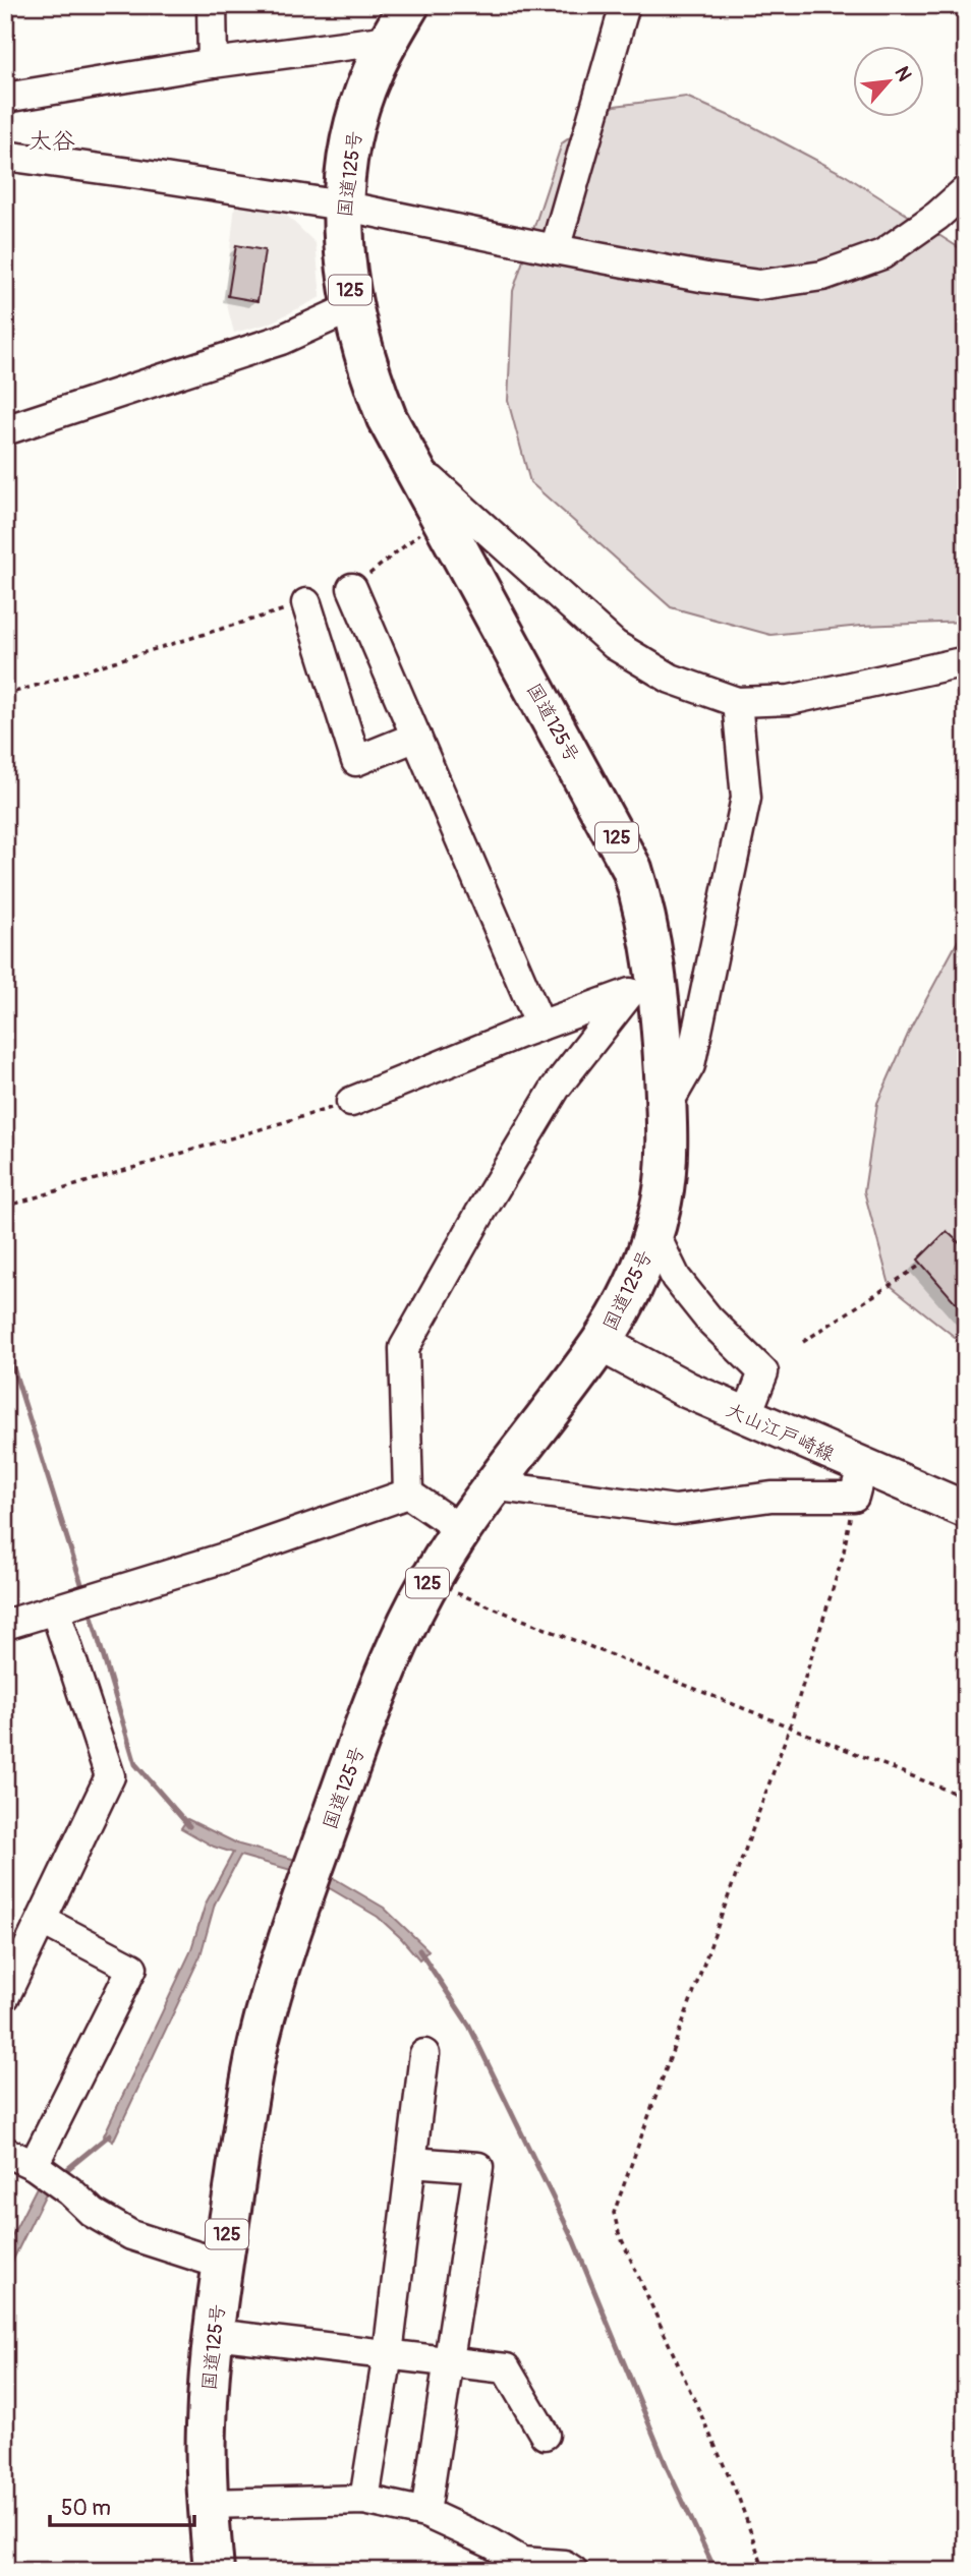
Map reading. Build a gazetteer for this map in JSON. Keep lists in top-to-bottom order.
{
  "streets": {
    "highway": ["国道125号", "125"],
    "main road": ["大山江戸崎線"]
  },
  "crossings": [
    ["国道125号", "大山江戸崎線"]
  ],
  "districts": ["大谷"],
  "scale_bar": "50 m",
  "north": "top right"
}
